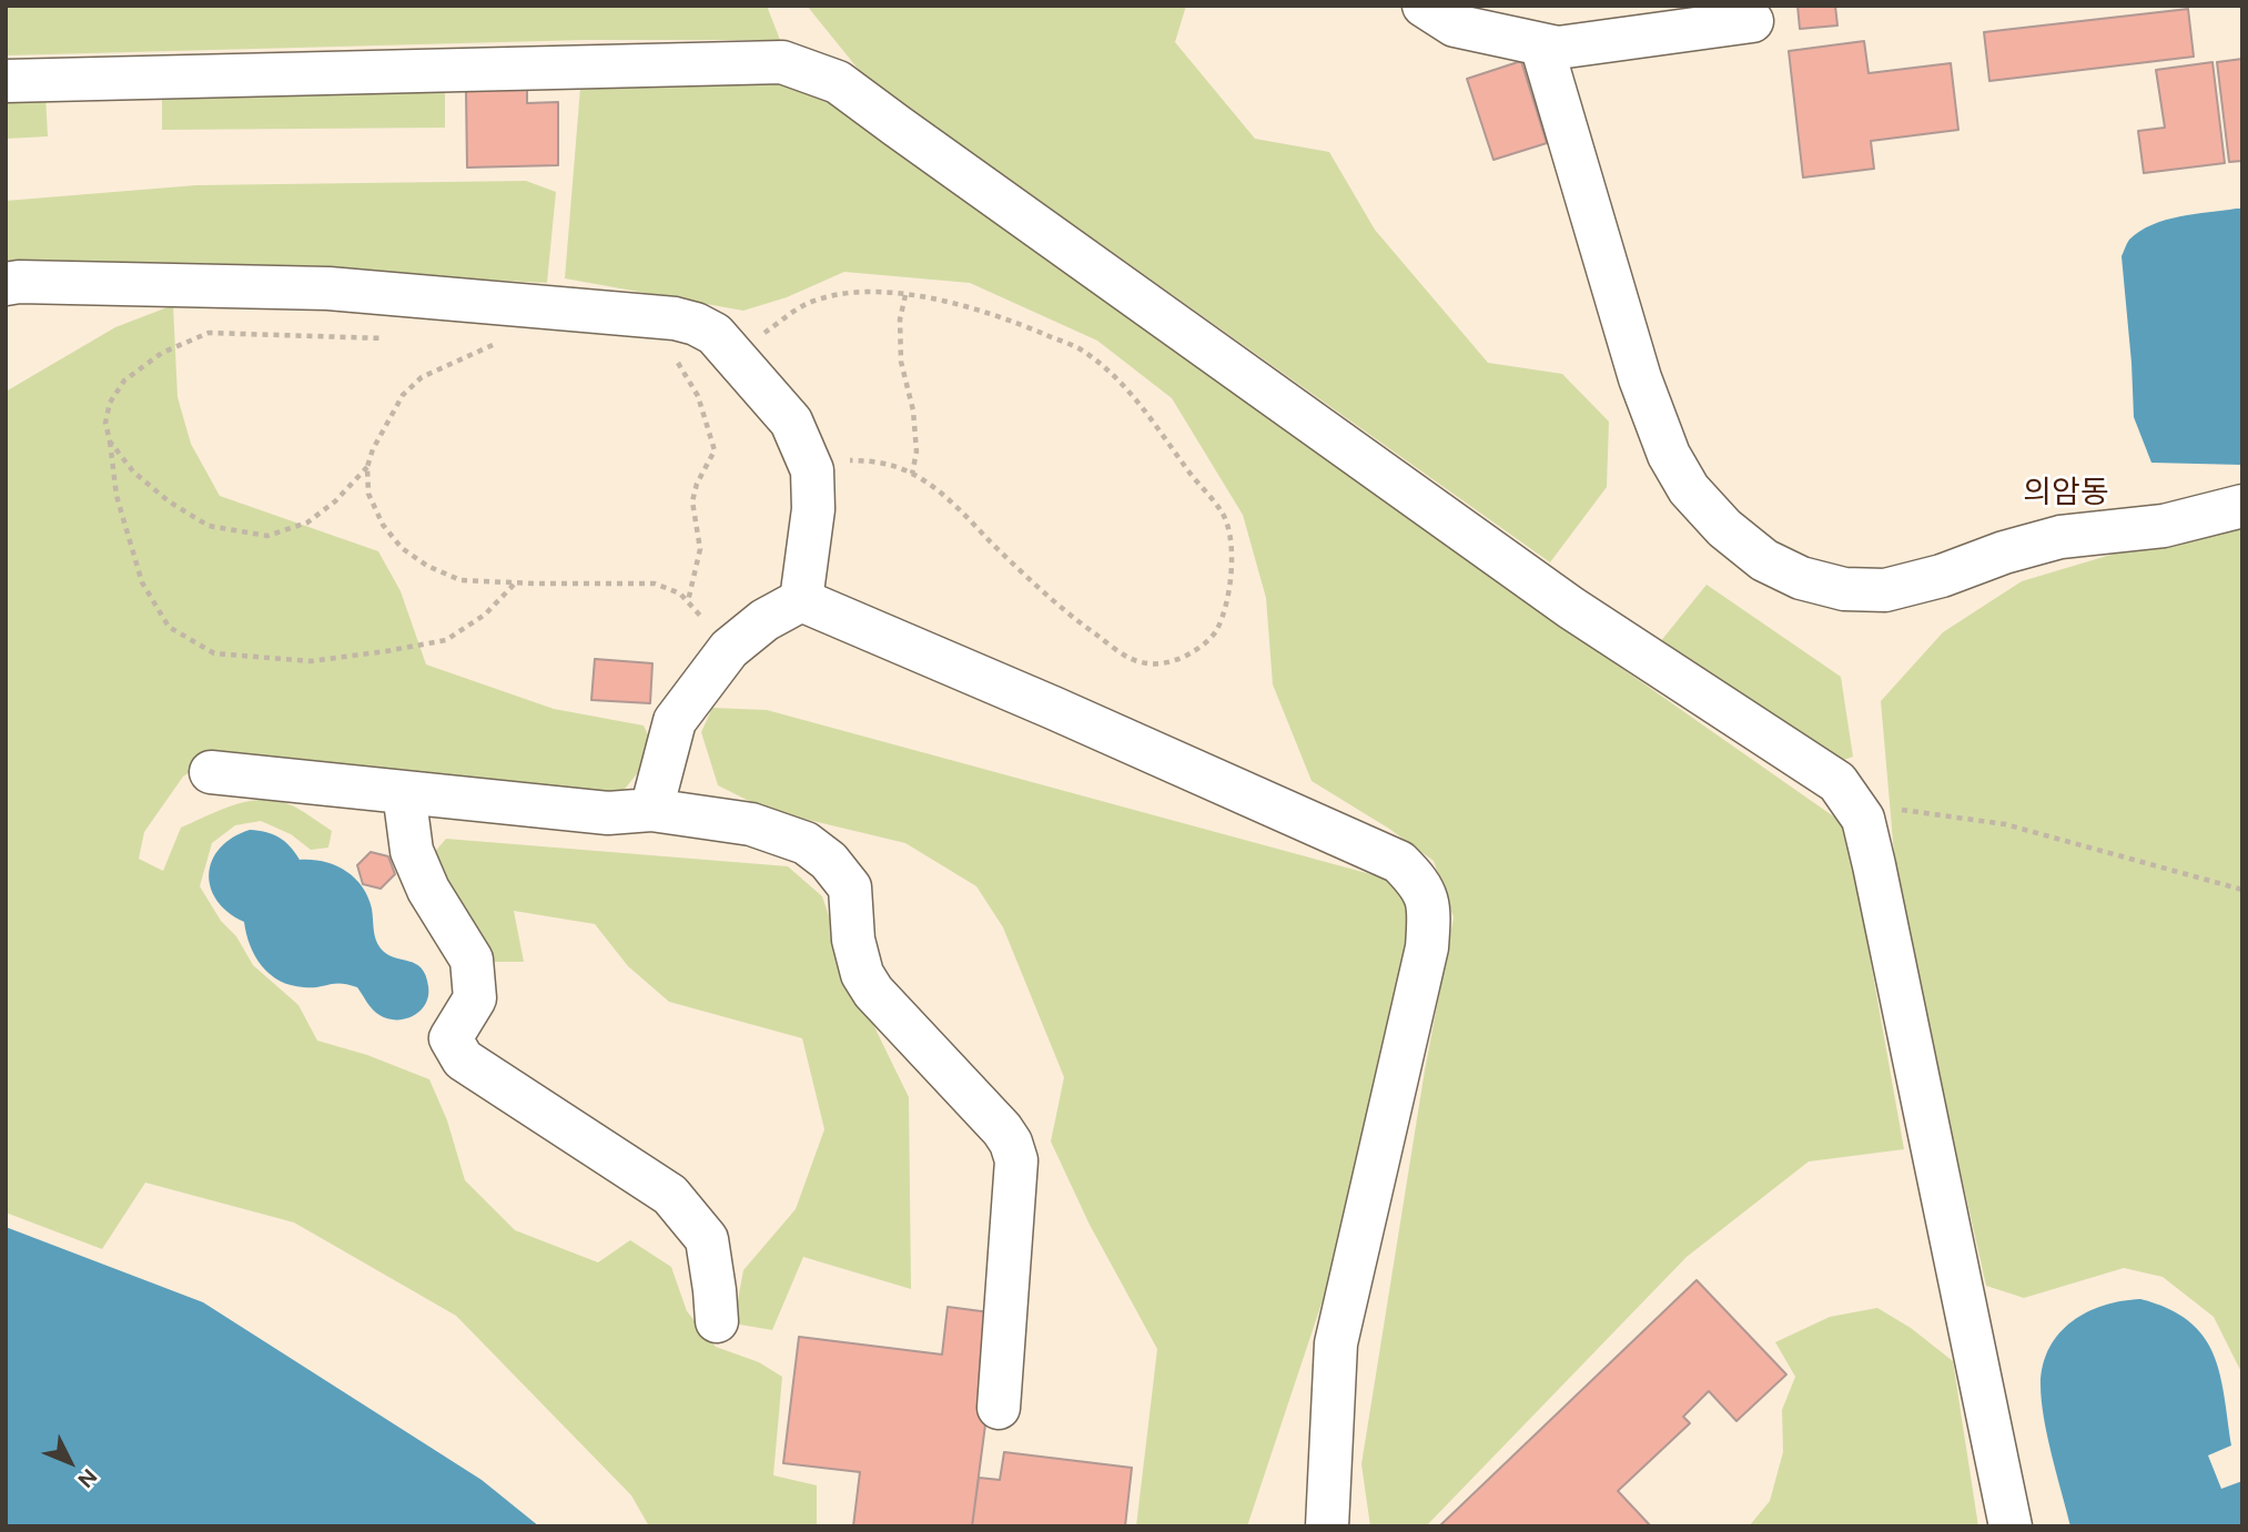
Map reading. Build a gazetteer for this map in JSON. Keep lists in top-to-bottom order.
{
  "districts": ["의암동"],
  "north": "bottom right"
}
